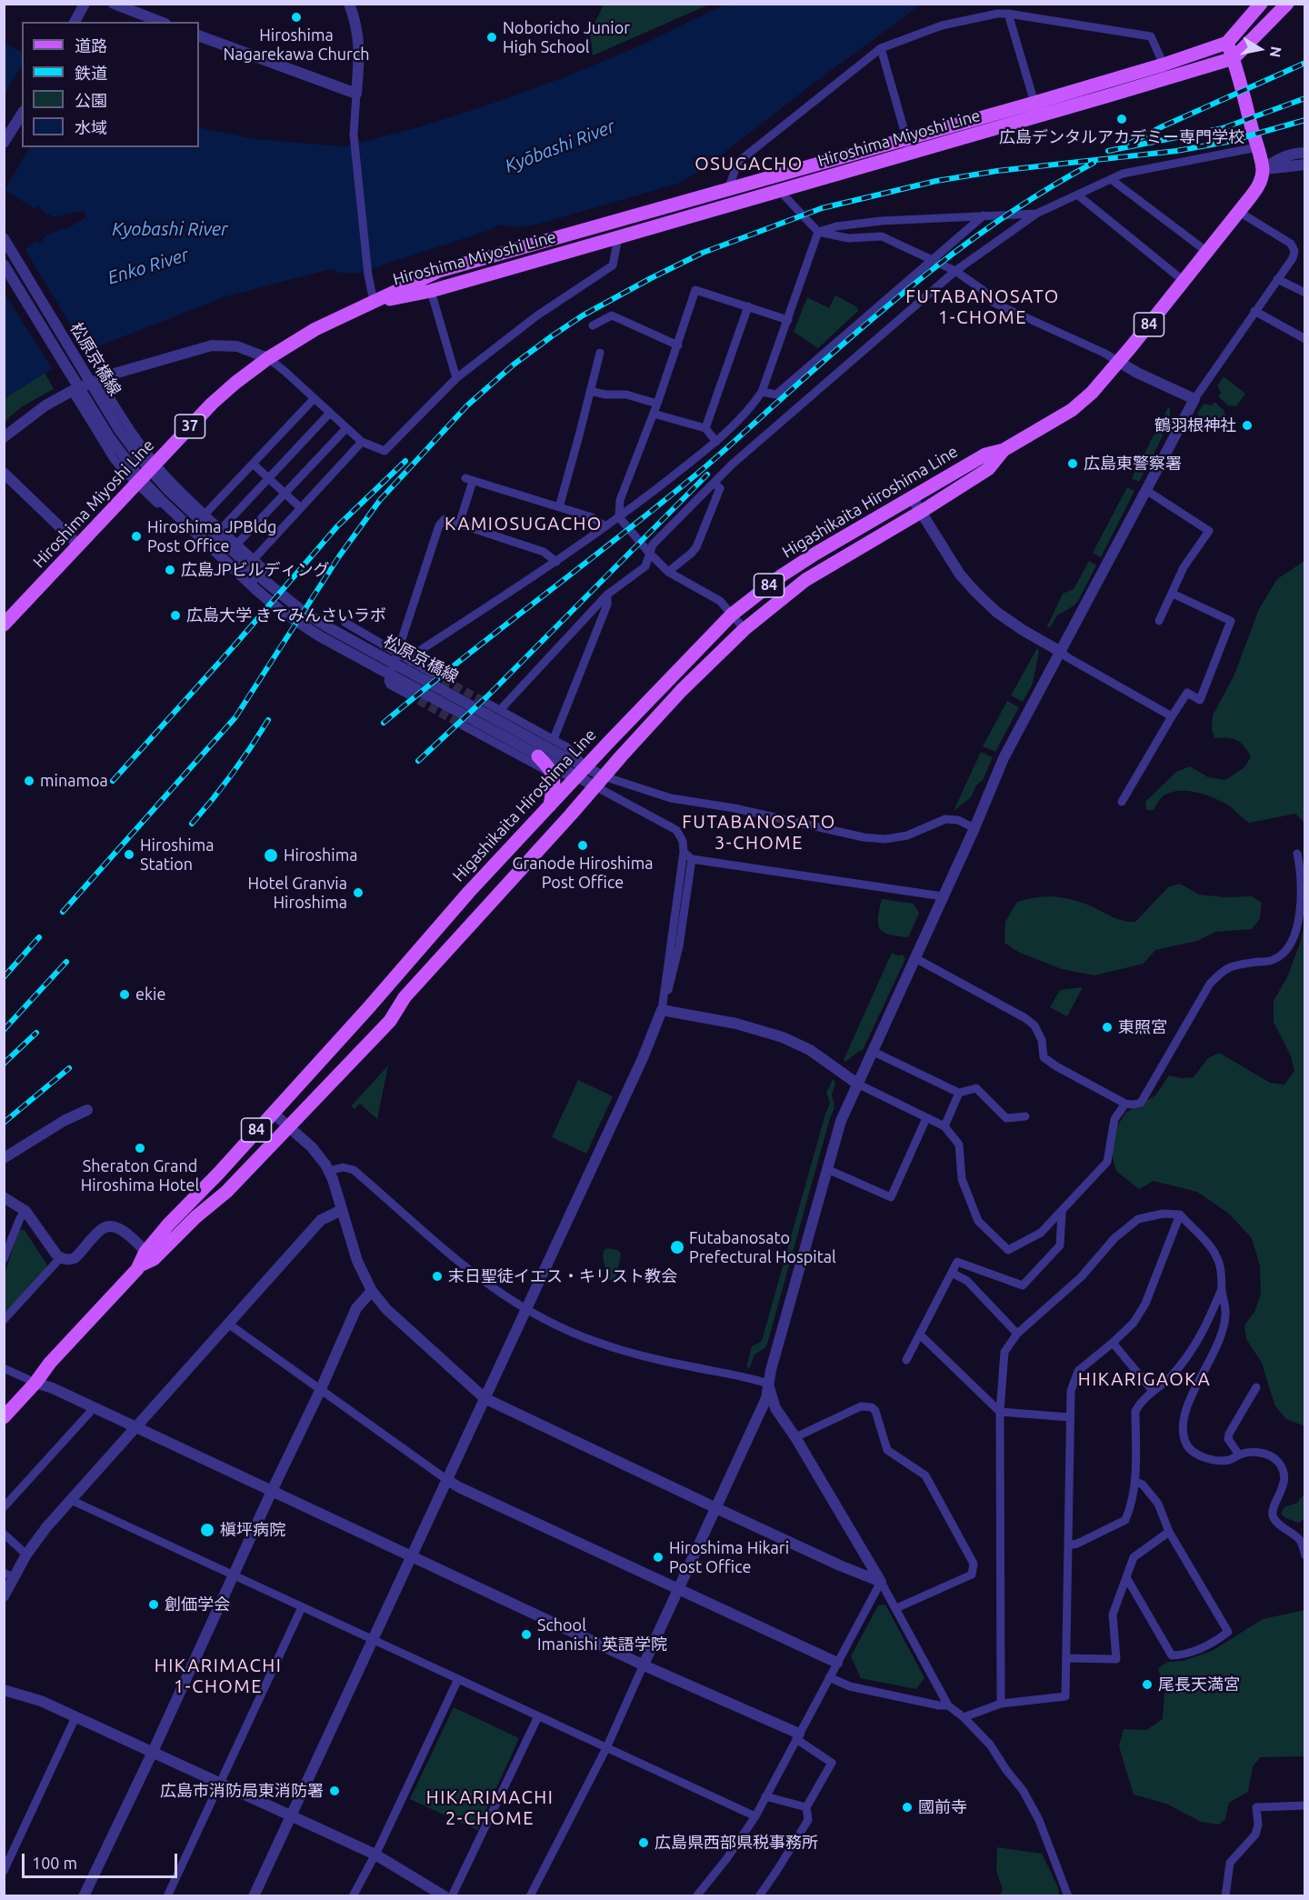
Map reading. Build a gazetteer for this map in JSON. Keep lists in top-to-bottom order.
{
  "streets": {
    "main road": [
      "Hiroshima Miyoshi Line",
      "84",
      "37",
      "Higashikaita Hiroshima Line"
    ],
    "street": ["松原京橋線"]
  },
  "crossings": [
    ["松原京橋線", "Higashikaita Hiroshima Line"]
  ],
  "districts": [
    "OSUGACHO",
    "FUTABANOSATO 1-CHOME",
    "KAMIOSUGACHO",
    "FUTABANOSATO 3-CHOME",
    "HIKARIGAOKA",
    "HIKARIMACHI 1-CHOME",
    "HIKARIMACHI 2-CHOME"
  ],
  "water": ["Kyōbashi River", "Kyobashi River", "Enko River"],
  "places": [
    "Hiroshima Nagarekawa Church",
    "Noboricho Junior High School",
    "広島デンタルアカデミー専門学校",
    "鶴羽根神社",
    "広島東警察署",
    "Hiroshima JPBldg Post Office",
    "広島JPビルディング",
    "広島大学 きてみんさいラボ",
    "minamoa",
    "Granode Hiroshima Post Office",
    "Hiroshima Station",
    "Hiroshima",
    "Hotel Granvia Hiroshima",
    "ekie",
    "東照宮",
    "Sheraton Grand Hiroshima Hotel",
    "Futabanosato Prefectural Hospital",
    "末日聖徒イエス・キリスト教会",
    "槇坪病院",
    "Hiroshima Hikari Post Office",
    "創価学会",
    "School Imanishi 英語学院",
    "尾長天満宮",
    "広島市消防局東消防署",
    "國前寺",
    "広島県西部県税事務所"
  ],
  "legend": [
    "道路",
    "鉄道",
    "公園",
    "水域"
  ],
  "scale_bar": "100 m",
  "north": "right"
}
